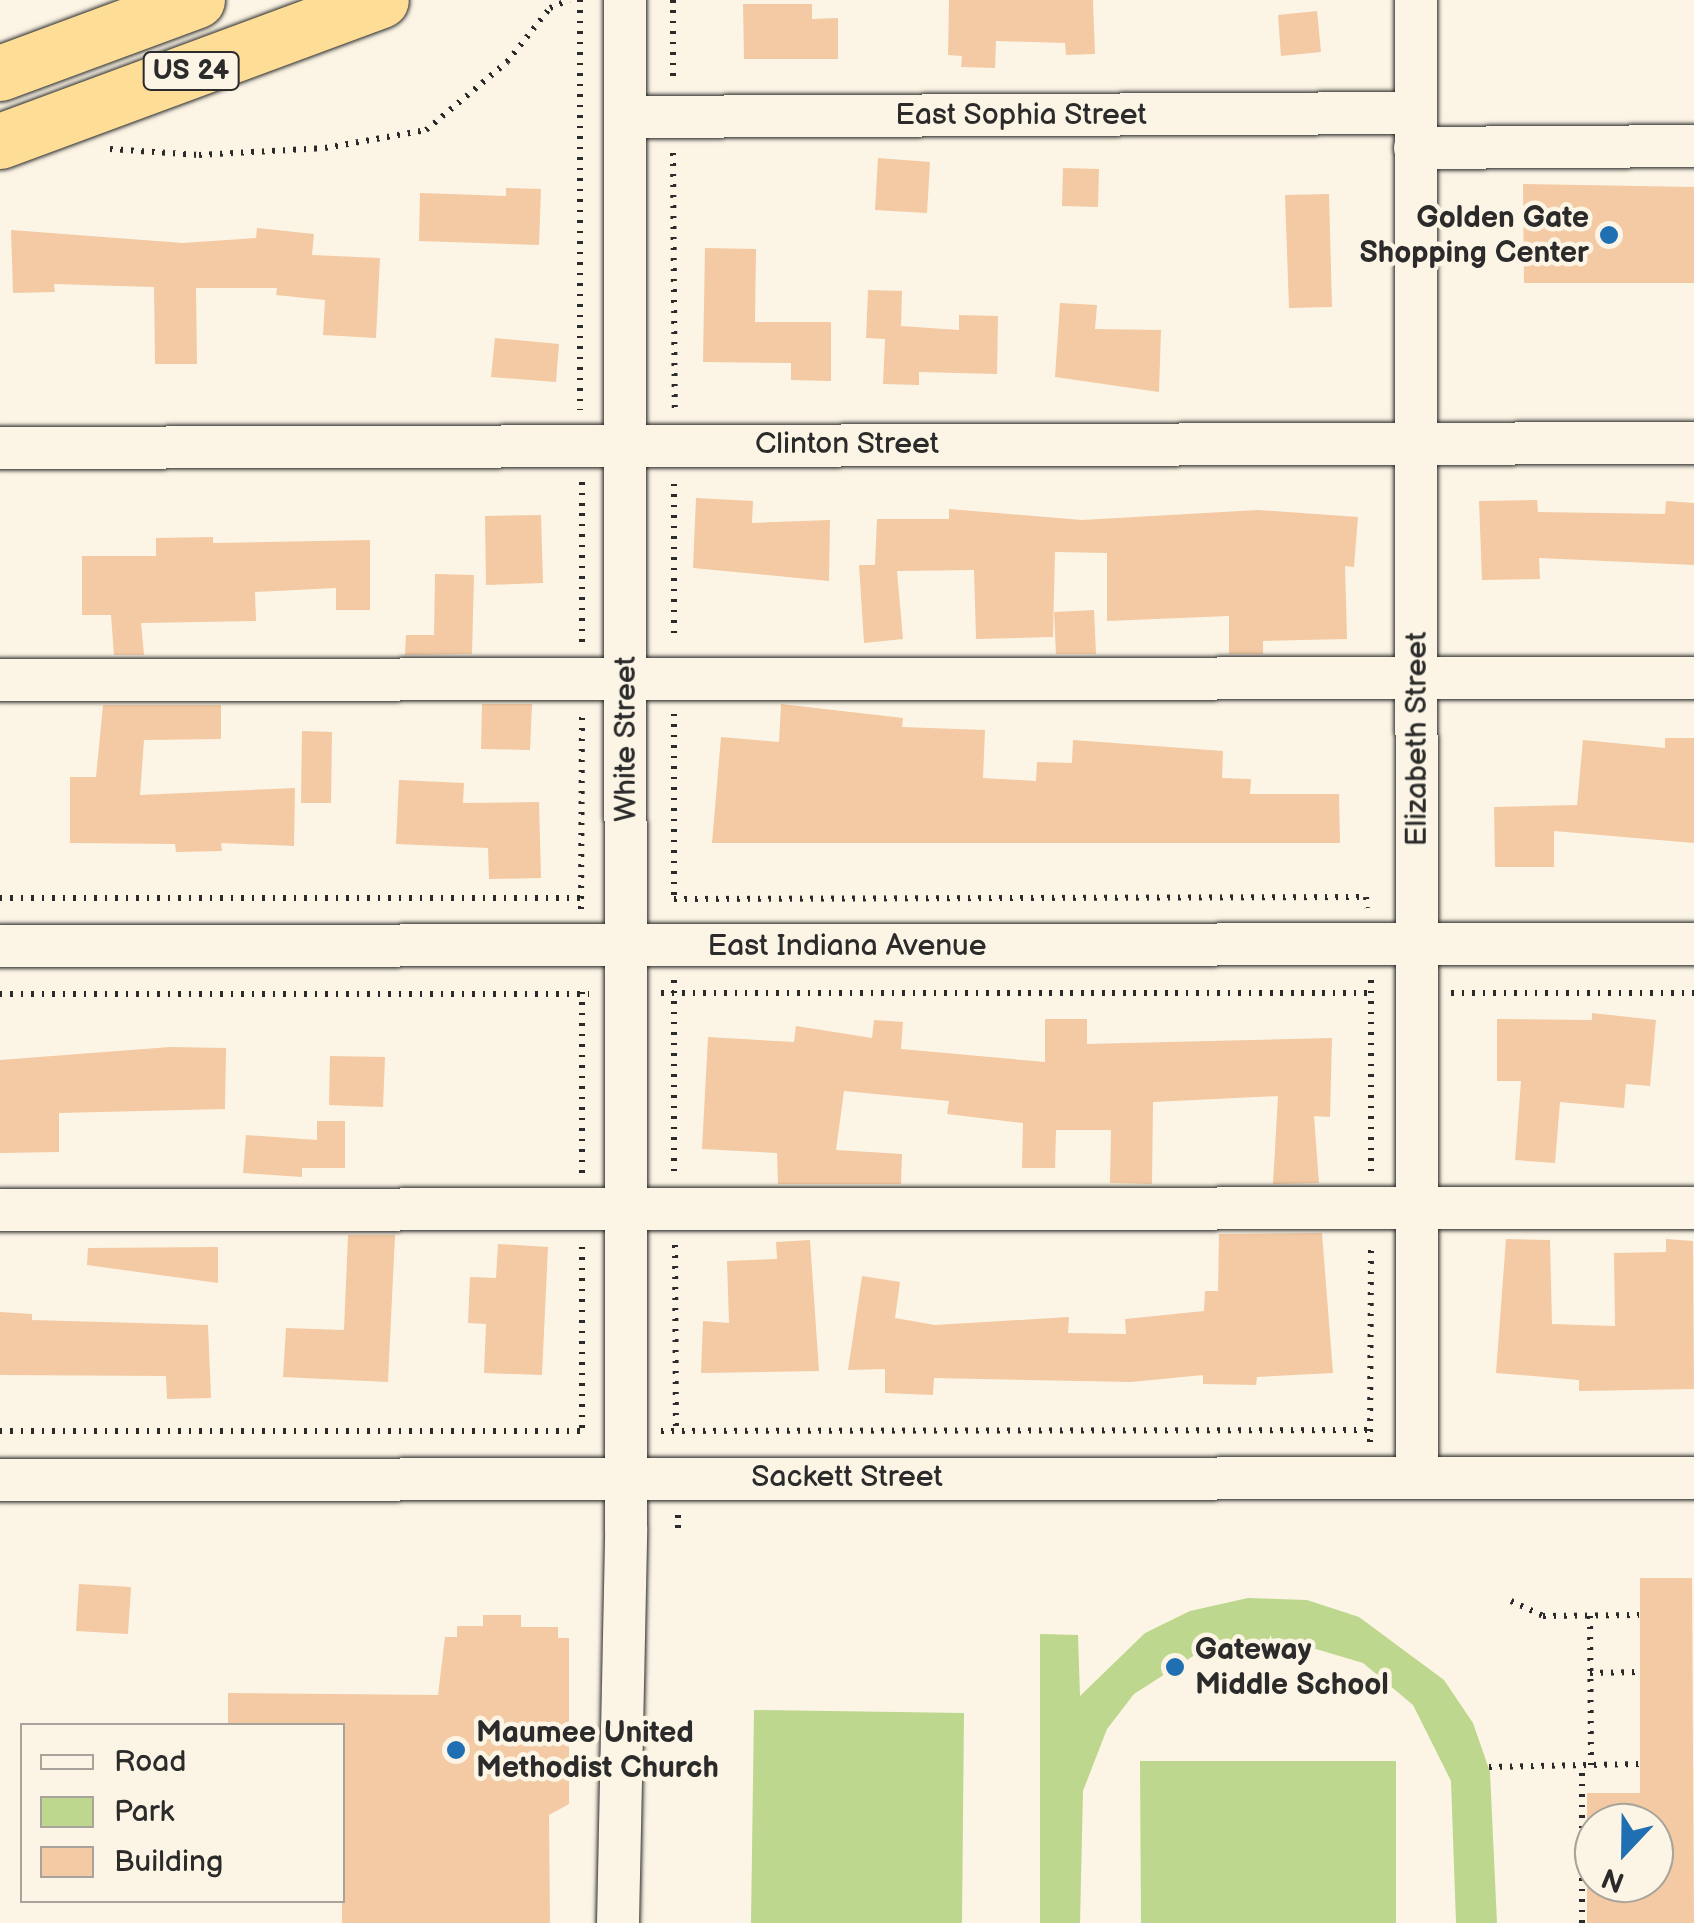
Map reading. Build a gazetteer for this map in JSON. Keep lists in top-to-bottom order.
{
  "streets": {
    "highway": ["US 24"],
    "street": [
      "East Sophia Street",
      "Clinton Street",
      "White Street",
      "Elizabeth Street",
      "East Indiana Avenue",
      "Sackett Street"
    ]
  },
  "crossings": [
    ["East Sophia Street", "White Street"],
    ["East Sophia Street", "Elizabeth Street"],
    ["Clinton Street", "White Street"],
    ["Clinton Street", "Elizabeth Street"],
    ["White Street", "East Indiana Avenue"],
    ["White Street", "Sackett Street"],
    ["Elizabeth Street", "East Indiana Avenue"],
    ["Elizabeth Street", "Sackett Street"]
  ],
  "places": ["Golden Gate Shopping Center", "Gateway Middle School", "Maumee United Methodist Church"],
  "legend": ["Road", "Park", "Building"],
  "north": "bottom"
}
